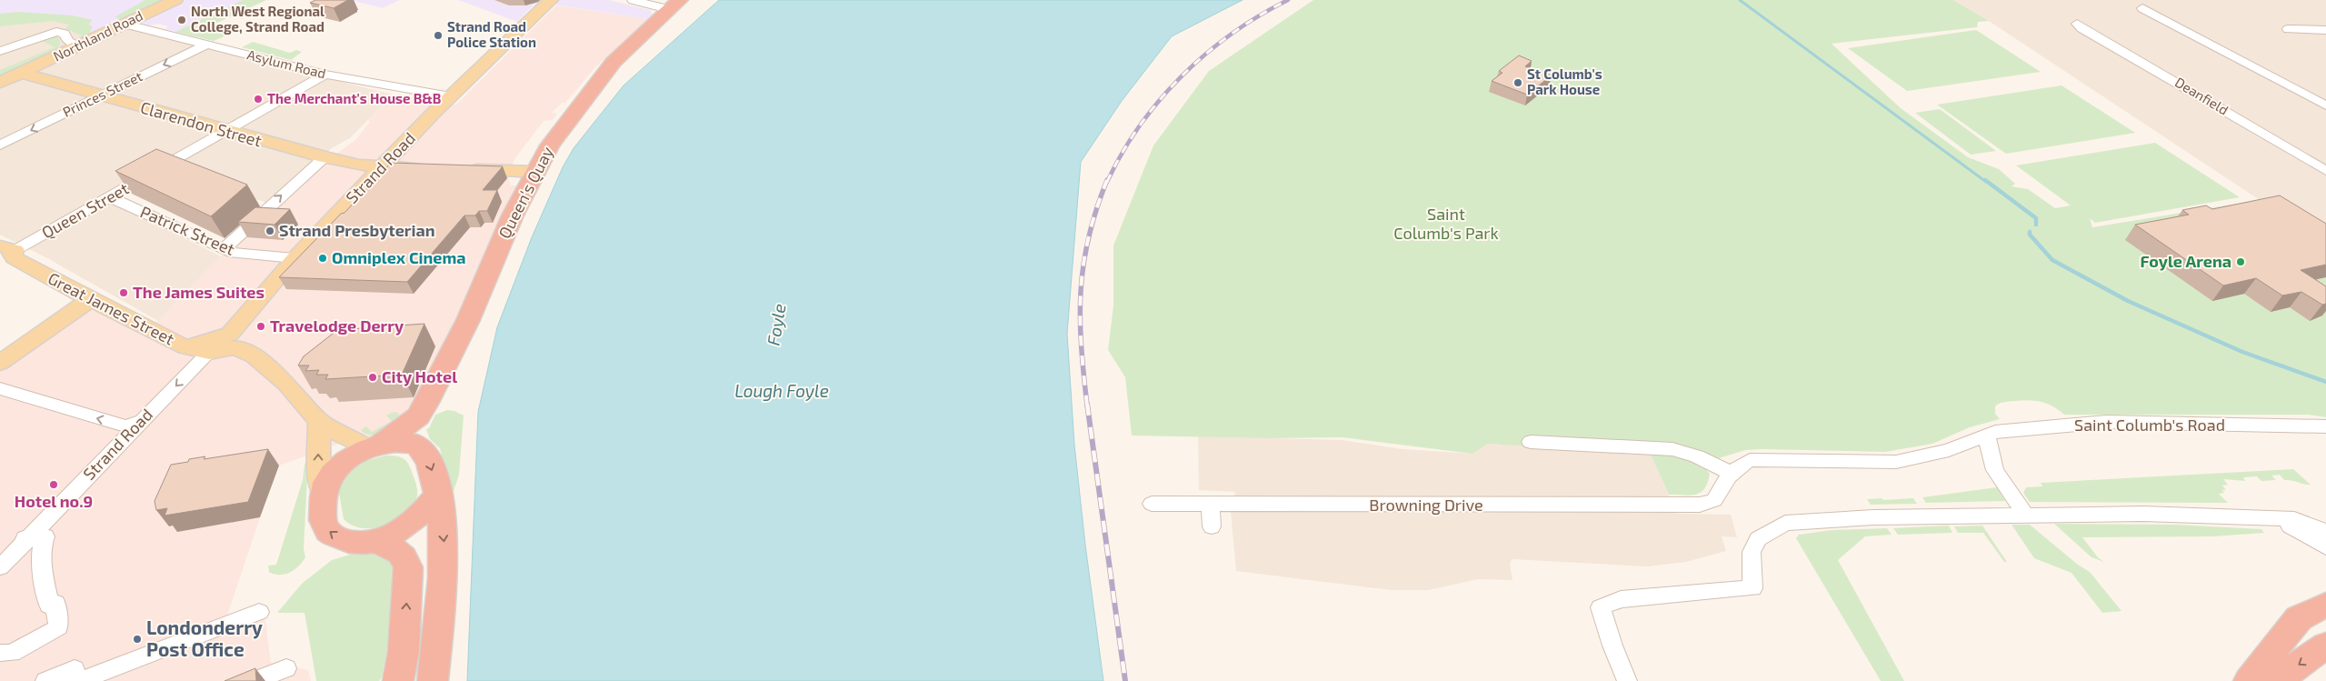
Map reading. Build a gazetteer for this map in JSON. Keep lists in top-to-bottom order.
{
  "streets": {
    "highway": ["Queen's Quay"],
    "main road": [
      "Northland Road",
      "Clarendon Street",
      "Strand Road",
      "Great James Street"
    ],
    "street": [
      "Asylum Road",
      "Princes Street",
      "Deanfield",
      "Queen Street",
      "Patrick Street",
      "Saint Columb's Road",
      "Browning Drive"
    ]
  },
  "crossings": [
    ["Northland Road", "Asylum Road"],
    ["Northland Road", "Clarendon Street"],
    ["Asylum Road", "Princes Street"],
    ["Asylum Road", "Strand Road"],
    ["Asylum Road", "Queen Street"],
    ["Princes Street", "Clarendon Street"],
    ["Clarendon Street", "Strand Road"],
    ["Clarendon Street", "Queen Street"],
    ["Strand Road", "Patrick Street"],
    ["Strand Road", "Great James Street"],
    ["Queen Street", "Patrick Street"],
    ["Queen Street", "Great James Street"],
    ["Saint Columb's Road", "Browning Drive"]
  ],
  "one_way": ["Princes Street"],
  "water": ["Foyle", "Lough Foyle"],
  "parks": ["Saint Columb's Park"],
  "places": [
    "North West Regional College, Strand Road",
    "Strand Road Police Station",
    "St Columb's Park House",
    "The Merchant's House B&B",
    "Strand Presbyterian",
    "Omniplex Cinema",
    "Foyle Arena",
    "The James Suites",
    "Travelodge Derry",
    "City Hotel",
    "Hotel no.9",
    "Londonderry Post Office"
  ]
}
